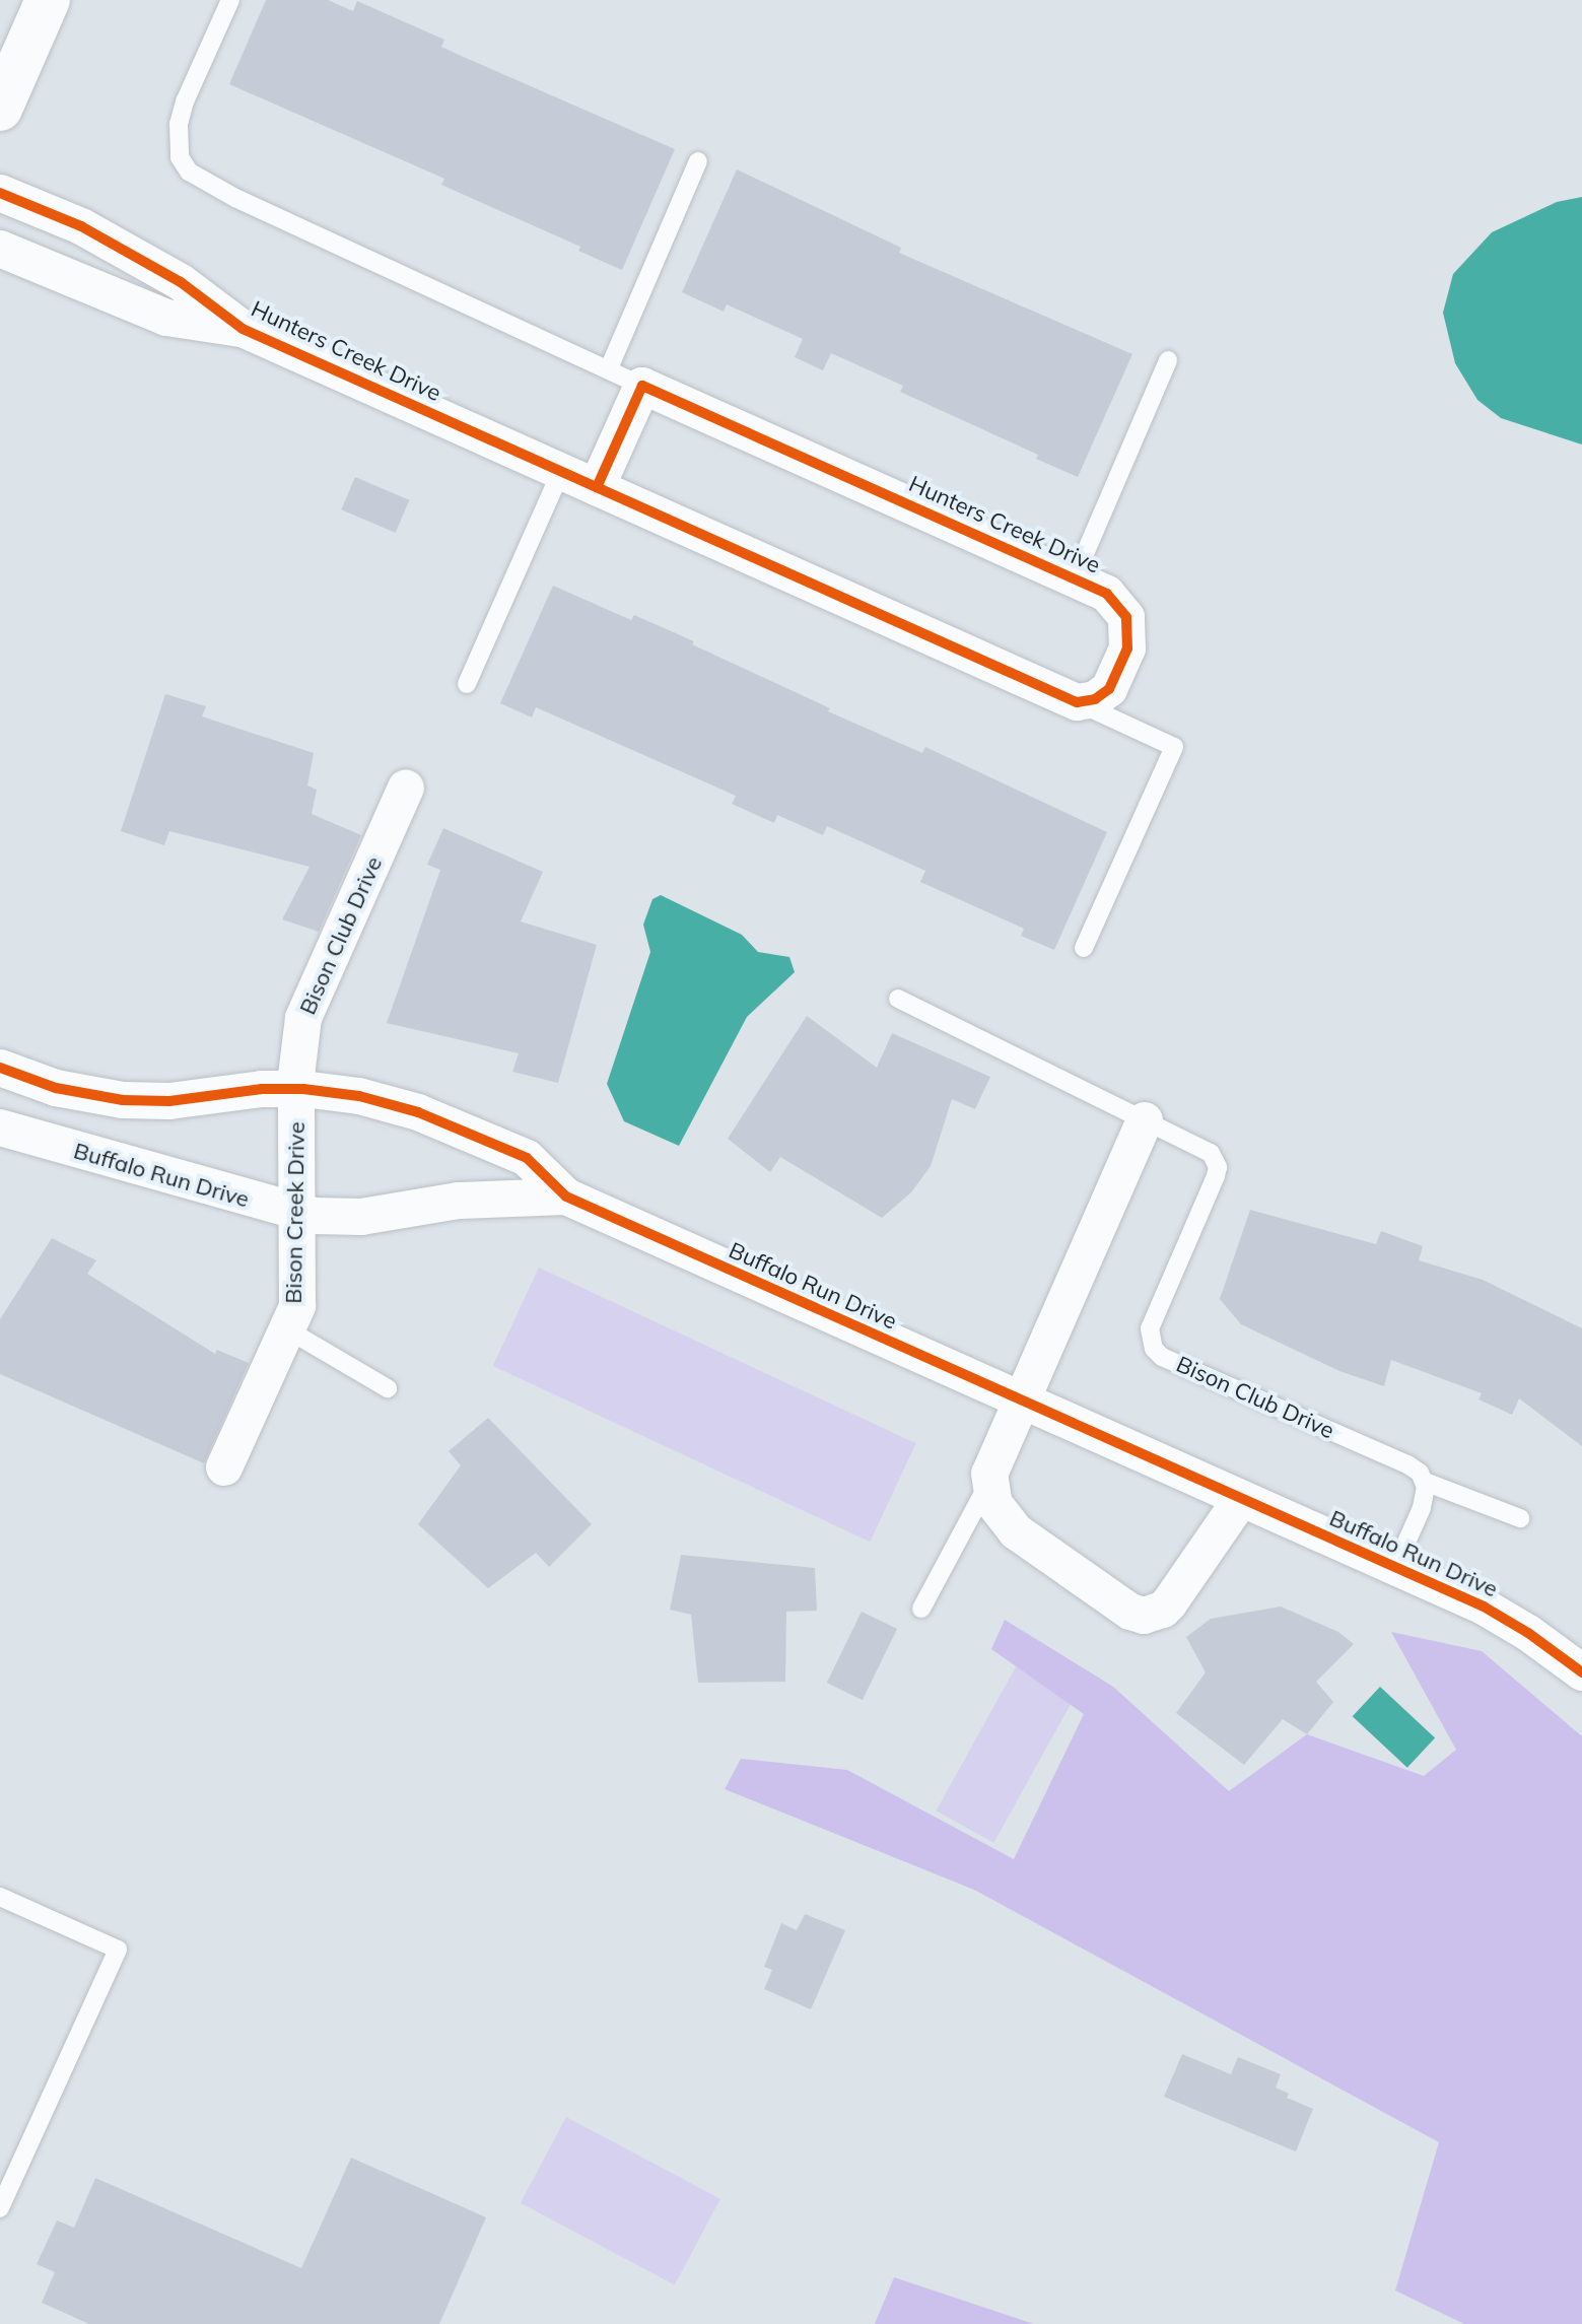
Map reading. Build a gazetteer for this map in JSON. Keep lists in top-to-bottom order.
{
  "streets": {
    "street": [
      "Hunters Creek Drive",
      "Bison Club Drive",
      "Buffalo Run Drive",
      "Bison Creek Drive"
    ]
  },
  "crossings": [
    ["Bison Club Drive", "Buffalo Run Drive"],
    ["Bison Club Drive", "Bison Creek Drive"],
    ["Buffalo Run Drive", "Bison Creek Drive"]
  ]
}
